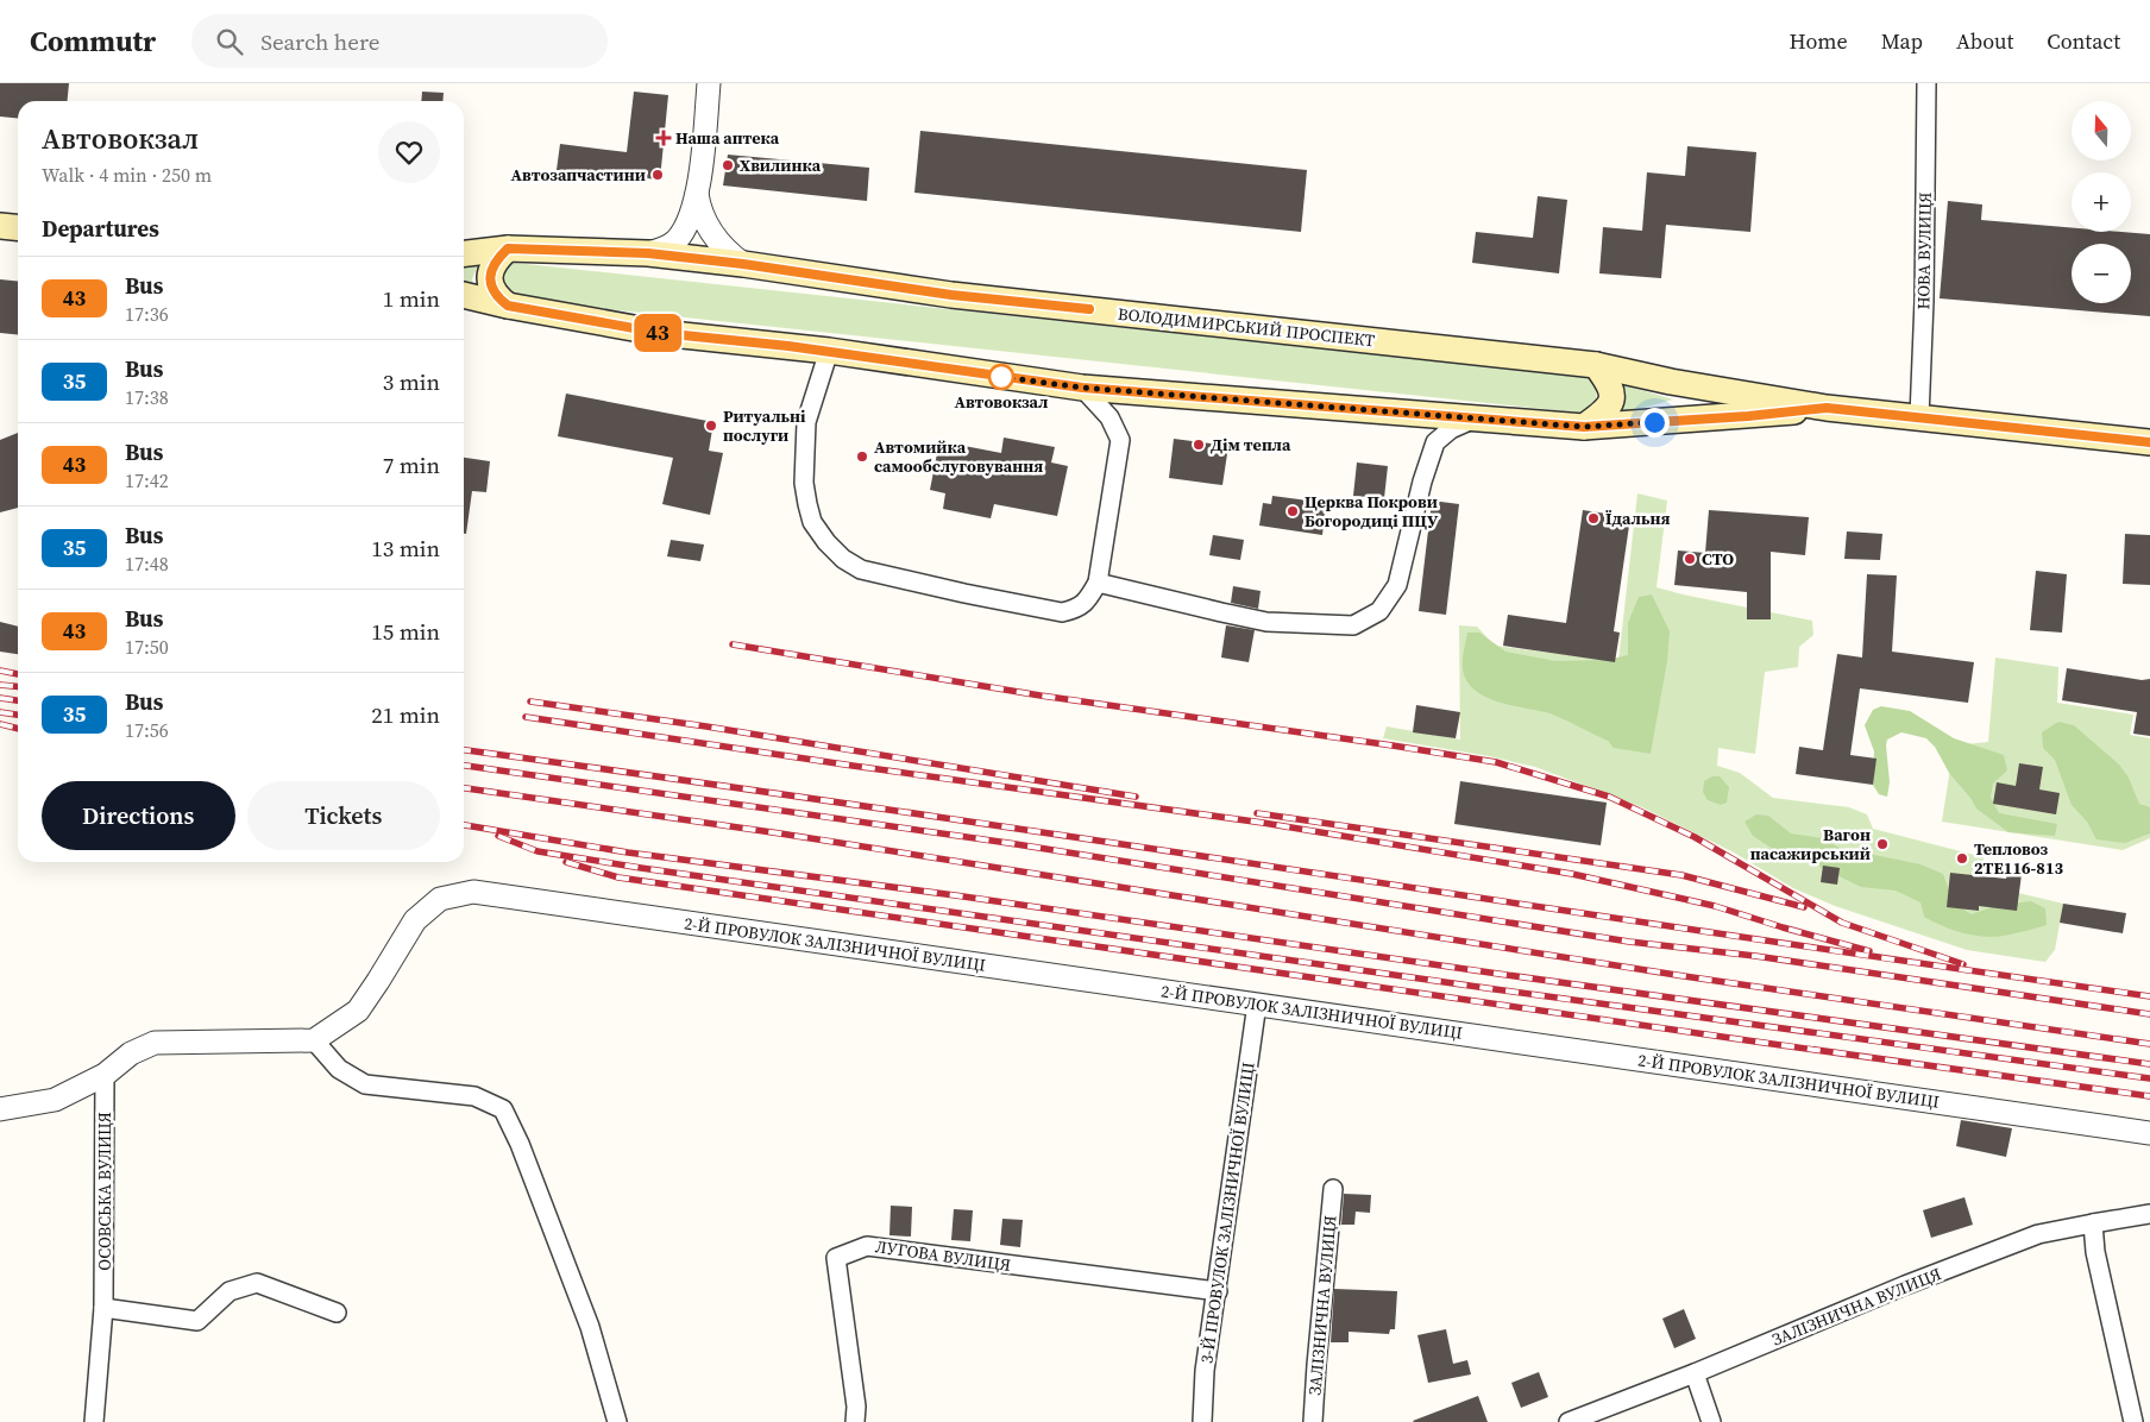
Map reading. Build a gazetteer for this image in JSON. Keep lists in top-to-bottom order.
{
  "streets": {
    "main road": ["ВОЛОДИМИРСЬКИЙ ПРОСПЕКТ"],
    "street": [
      "НОВА ВУЛИЦЯ",
      "2-Й ПРОВУЛОК ЗАЛІЗНИЧНОЇ ВУЛИЦІ",
      "ОСОВСЬКА ВУЛИЦЯ",
      "3-Й ПРОВУЛОК ЗАЛІЗНИЧНОЇ ВУЛИЦІ",
      "ЛУГОВА ВУЛИЦЯ",
      "ЗАЛІЗНИЧНА ВУЛИЦЯ"
    ]
  },
  "crossings": [
    ["НОВА ВУЛИЦЯ", "ВОЛОДИМИРСЬКИЙ ПРОСПЕКТ"],
    ["2-Й ПРОВУЛОК ЗАЛІЗНИЧНОЇ ВУЛИЦІ", "3-Й ПРОВУЛОК ЗАЛІЗНИЧНОЇ ВУЛИЦІ"],
    ["3-Й ПРОВУЛОК ЗАЛІЗНИЧНОЇ ВУЛИЦІ", "ЛУГОВА ВУЛИЦЯ"]
  ],
  "places": {
    "health": ["Наша аптека"],
    "other": [
      "Хвилинка",
      "Автозапчастини",
      "Автовокзал",
      "Ритуальні послуги",
      "Дім тепла",
      "Автомийка самообслуговування",
      "Церква Покрови Богородиці ПЦУ",
      "Їдальня",
      "СТО",
      "Вагон пасажирський",
      "Тепловоз 2ТЕ116-813"
    ]
  },
  "lines": ["bus line 43"],
  "north": "top",
  "page": {
    "header": "Commutr",
    "search": "Search here",
    "nav": [
      "Home",
      "Map",
      "About",
      "Contact"
    ],
    "on_map": "43",
    "map_buttons": ["+", "−"],
    "heading": [
      ["Автовокзал", "Walk · 4 min · 250 m"],
      "Departures"
    ],
    "list": [
      {
        "mark": "43",
        "name": "Bus",
        "note": "17:36",
        "value": "1 min"
      },
      {
        "mark": "35",
        "name": "Bus",
        "note": "17:38",
        "value": "3 min"
      },
      {
        "mark": "43",
        "name": "Bus",
        "note": "17:42",
        "value": "7 min"
      },
      {
        "mark": "35",
        "name": "Bus",
        "note": "17:48",
        "value": "13 min"
      },
      {
        "mark": "43",
        "name": "Bus",
        "note": "17:50",
        "value": "15 min"
      },
      {
        "mark": "35",
        "name": "Bus",
        "note": "17:56",
        "value": "21 min"
      }
    ],
    "buttons": ["Directions", "Tickets"]
  }
}
